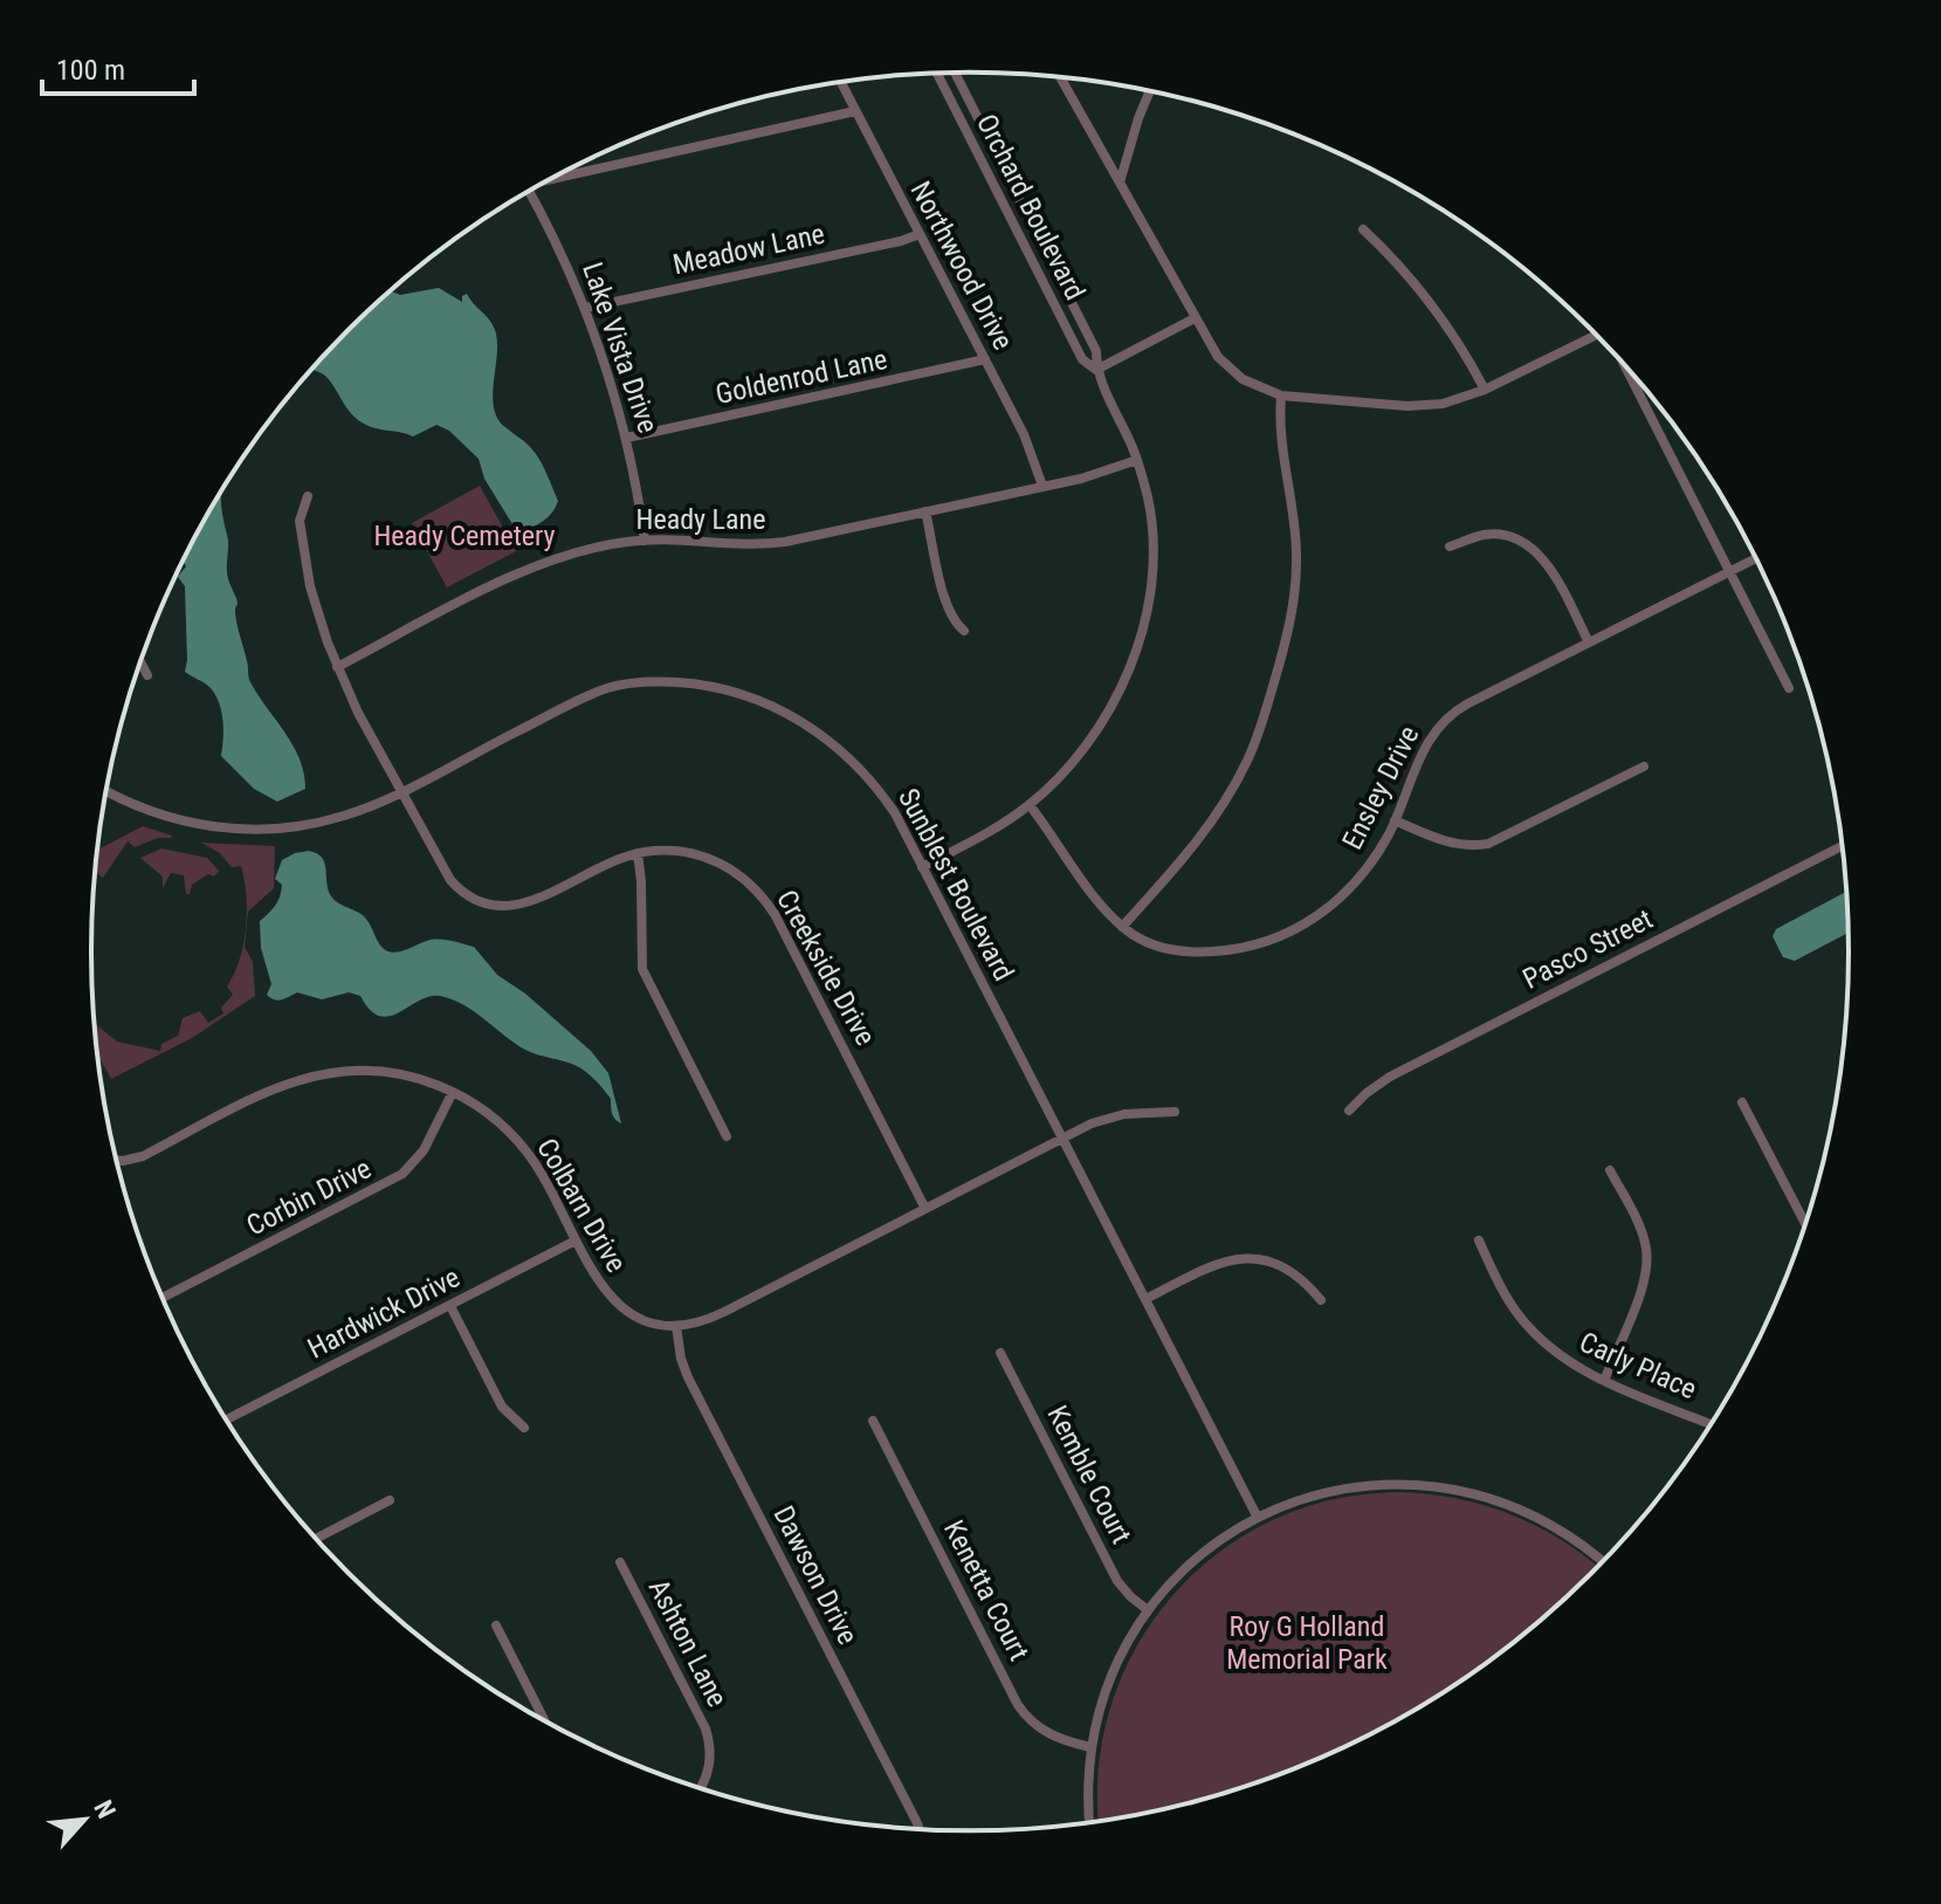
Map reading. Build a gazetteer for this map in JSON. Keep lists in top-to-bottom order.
{
  "streets": {
    "street": [
      "Orchard Boulevard",
      "Meadow Lane",
      "Northwood Drive",
      "Lake Vista Drive",
      "Goldenrod Lane",
      "Heady Lane",
      "Ensley Drive",
      "Sunblest Boulevard",
      "Pasco Street",
      "Creekside Drive",
      "Corbin Drive",
      "Colbarn Drive",
      "Hardwick Drive",
      "Carly Place",
      "Kemble Court",
      "Dawson Drive",
      "Kenetta Court",
      "Ashton Lane"
    ]
  },
  "crossings": [
    ["Orchard Boulevard", "Heady Lane"],
    ["Orchard Boulevard", "Ensley Drive"],
    ["Orchard Boulevard", "Sunblest Boulevard"],
    ["Meadow Lane", "Northwood Drive"],
    ["Meadow Lane", "Lake Vista Drive"],
    ["Northwood Drive", "Goldenrod Lane"],
    ["Northwood Drive", "Heady Lane"],
    ["Lake Vista Drive", "Goldenrod Lane"],
    ["Lake Vista Drive", "Heady Lane"],
    ["Heady Lane", "Creekside Drive"],
    ["Sunblest Boulevard", "Creekside Drive"],
    ["Corbin Drive", "Colbarn Drive"],
    ["Colbarn Drive", "Hardwick Drive"],
    ["Colbarn Drive", "Dawson Drive"]
  ],
  "parks": ["Heady Cemetery", "Roy G Holland Memorial Park"],
  "scale_bar": "100 m",
  "north": "top right"
}
